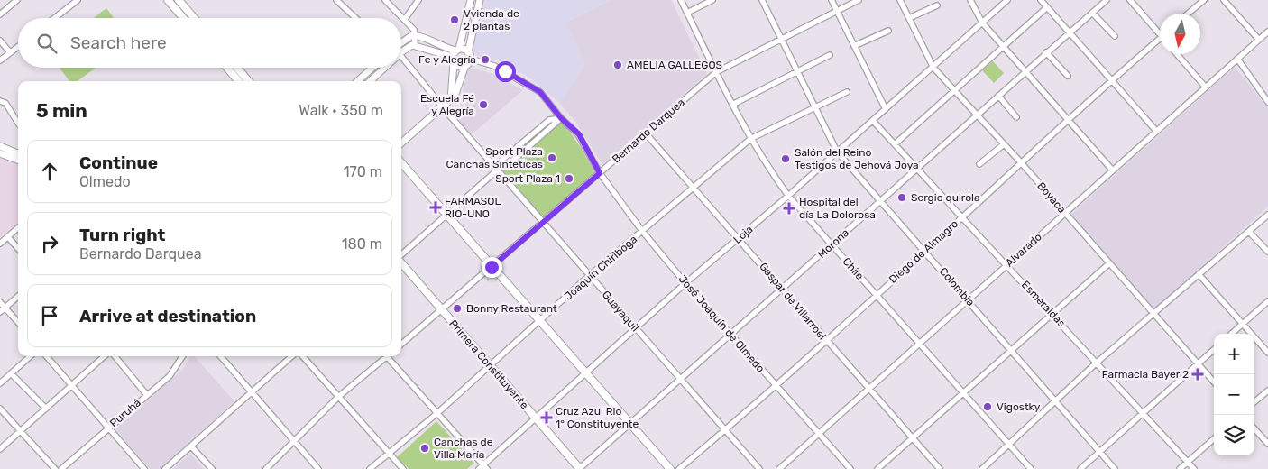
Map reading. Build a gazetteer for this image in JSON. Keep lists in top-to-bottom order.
{
  "streets": {
    "main road": ["Primera Constituyente"],
    "street": [
      "Bernardo Darquea",
      "Boyaca",
      "Loja",
      "Morona",
      "Alvarado",
      "Diego de Almagro",
      "Joaquín Chiriboga",
      "Chile",
      "Colombia",
      "Gaspar de Villarroel",
      "Esmeraldas",
      "Guayaquil",
      "José Joaquín de Olmedo",
      "Puruhá"
    ]
  },
  "crossings": [
    ["Bernardo Darquea", "Chile"],
    ["Bernardo Darquea", "Colombia"],
    ["Bernardo Darquea", "Gaspar de Villarroel"],
    ["Bernardo Darquea", "Guayaquil"],
    ["Bernardo Darquea", "José Joaquín de Olmedo"],
    ["Bernardo Darquea", "Primera Constituyente"],
    ["Boyaca", "Loja"],
    ["Boyaca", "Morona"],
    ["Boyaca", "Alvarado"],
    ["Boyaca", "Diego de Almagro"],
    ["Loja", "Chile"],
    ["Loja", "Colombia"],
    ["Loja", "Gaspar de Villarroel"],
    ["Loja", "Esmeraldas"],
    ["Loja", "Guayaquil"],
    ["Loja", "José Joaquín de Olmedo"],
    ["Loja", "Primera Constituyente"],
    ["Morona", "Chile"],
    ["Morona", "Colombia"],
    ["Morona", "Gaspar de Villarroel"],
    ["Morona", "Esmeraldas"],
    ["Morona", "Guayaquil"],
    ["Morona", "José Joaquín de Olmedo"],
    ["Morona", "Primera Constituyente"],
    ["Alvarado", "Chile"],
    ["Alvarado", "Colombia"],
    ["Alvarado", "Gaspar de Villarroel"],
    ["Alvarado", "Esmeraldas"],
    ["Alvarado", "José Joaquín de Olmedo"],
    ["Diego de Almagro", "Chile"],
    ["Diego de Almagro", "Colombia"],
    ["Diego de Almagro", "Gaspar de Villarroel"],
    ["Diego de Almagro", "Esmeraldas"],
    ["Diego de Almagro", "Guayaquil"],
    ["Diego de Almagro", "José Joaquín de Olmedo"],
    ["Joaquín Chiriboga", "Chile"],
    ["Joaquín Chiriboga", "Colombia"],
    ["Joaquín Chiriboga", "Gaspar de Villarroel"],
    ["Joaquín Chiriboga", "Guayaquil"],
    ["Joaquín Chiriboga", "José Joaquín de Olmedo"],
    ["Joaquín Chiriboga", "Primera Constituyente"]
  ],
  "places": {
    "other": [
      "Vvienda de 2 plantas",
      "Fe y Alegría",
      "AMELIA GALLEGOS",
      "Escuela Fé y Alegría",
      "Sport Plaza Canchas Sinteticas",
      "Salón del Reino Testigos de Jehová Joya",
      "Sport Plaza 1",
      "Sergio quirola",
      "Bonny Restaurant",
      "Vigostky",
      "Canchas de Villa María"
    ],
    "health": [
      "FARMASOL RIO-UNO",
      "Hospital del día La Dolorosa",
      "Farmacia Bayer 2",
      "Cruz Azul Rio 1° Constituyente"
    ]
  },
  "north": "bottom",
  "page": {
    "search": "Search here",
    "heading": ["5 min", "Walk · 350 m"],
    "list": [
      ["Continue", "Olmedo", "170 m"],
      ["Turn right", "Bernardo Darquea", "180 m"],
      "Arrive at destination"
    ],
    "map_buttons": ["+", "−"]
  }
}
